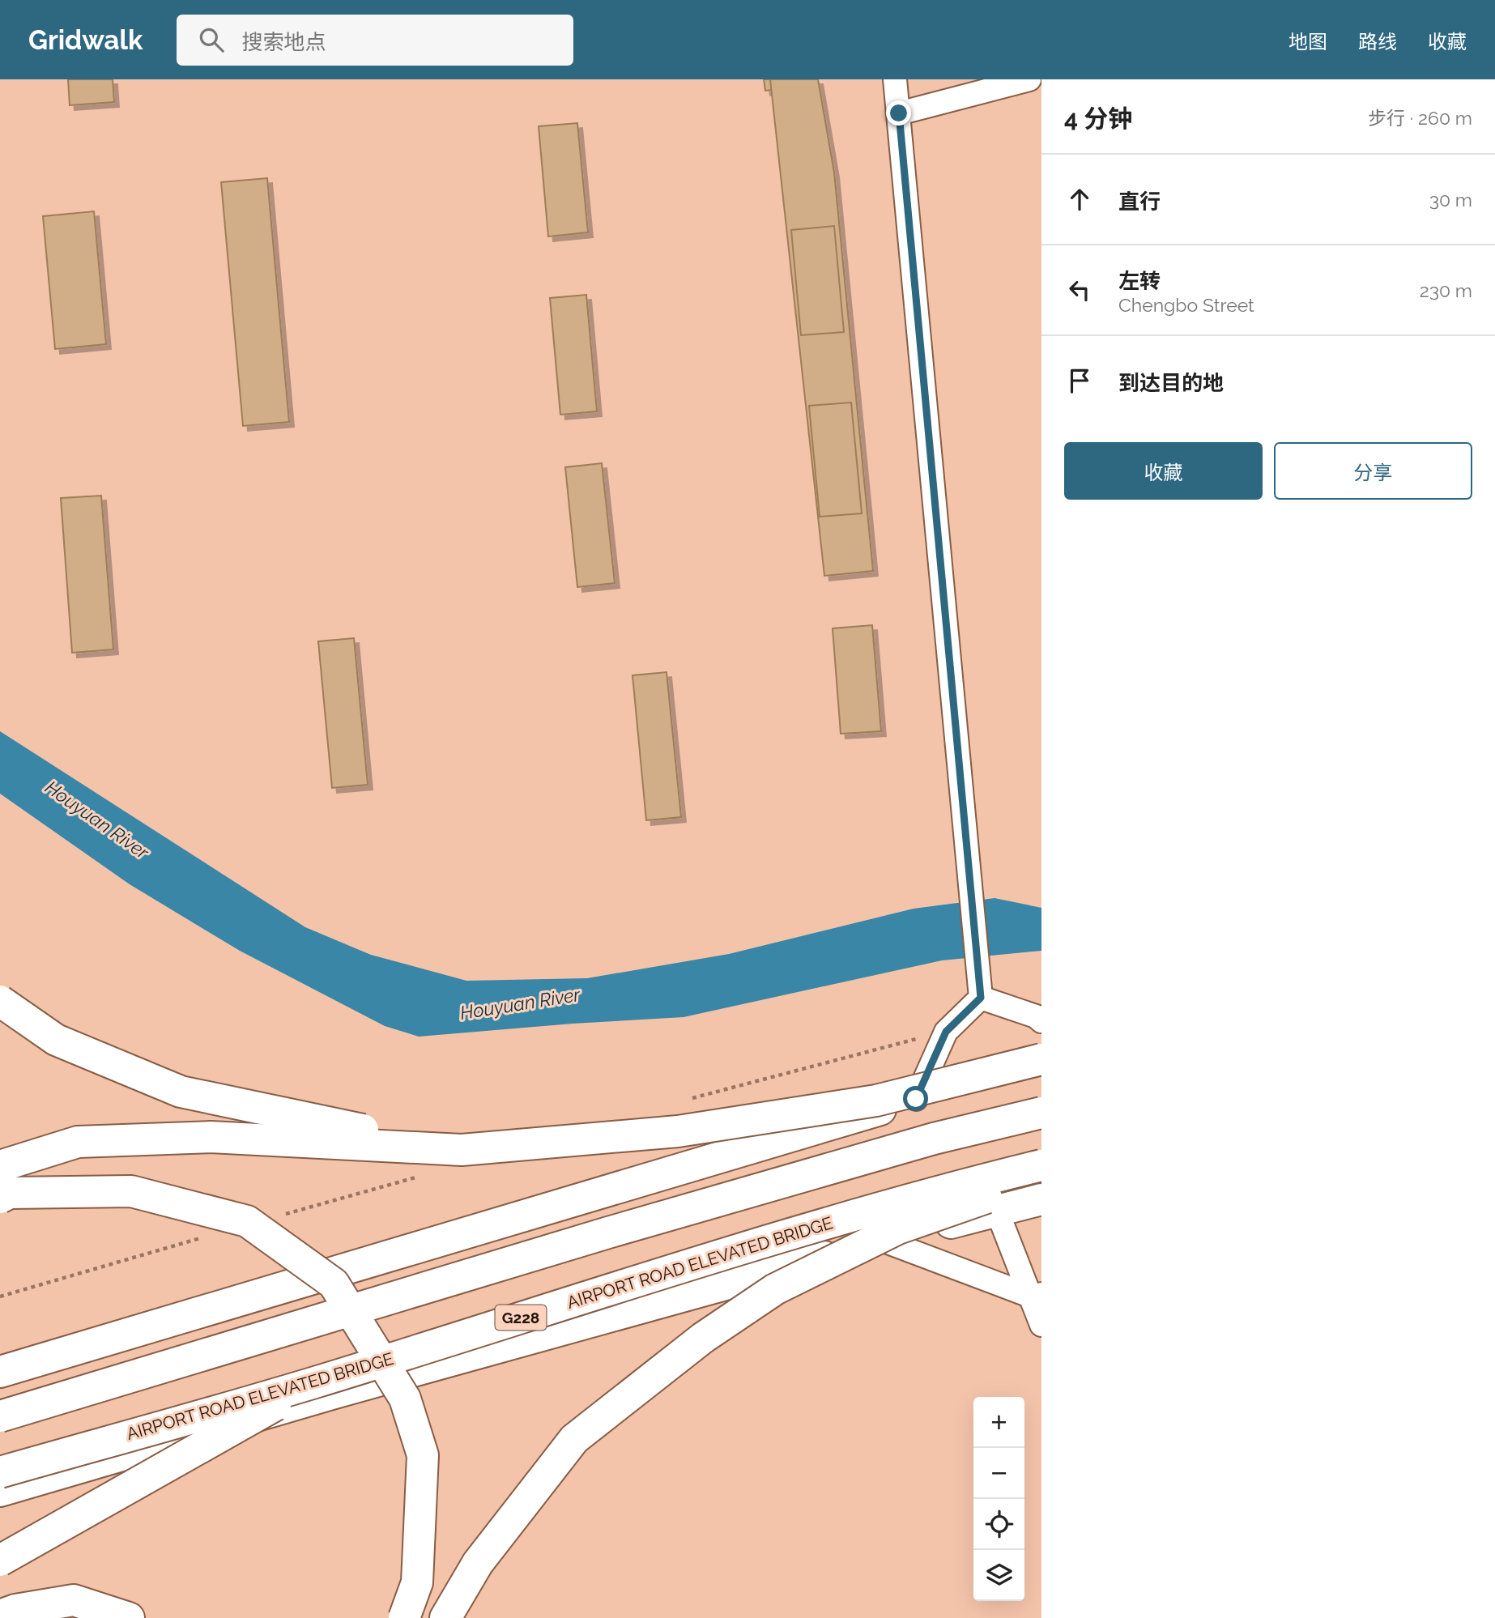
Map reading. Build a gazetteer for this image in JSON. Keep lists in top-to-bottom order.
{
  "streets": {
    "main road": ["AIRPORT ROAD ELEVATED BRIDGE", "G228"]
  },
  "water": ["Houyuan River"],
  "page": {
    "header": "Gridwalk",
    "search": "搜索地点",
    "nav": ["地图", "路线", "收藏"],
    "heading": ["4 分钟", "步行 · 260 m"],
    "list": [
      ["直行", "30 m"],
      ["左转", "Chengbo Street", "230 m"],
      "到达目的地"
    ],
    "buttons": ["收藏", "分享"],
    "map_buttons": ["+", "−"]
  }
}
